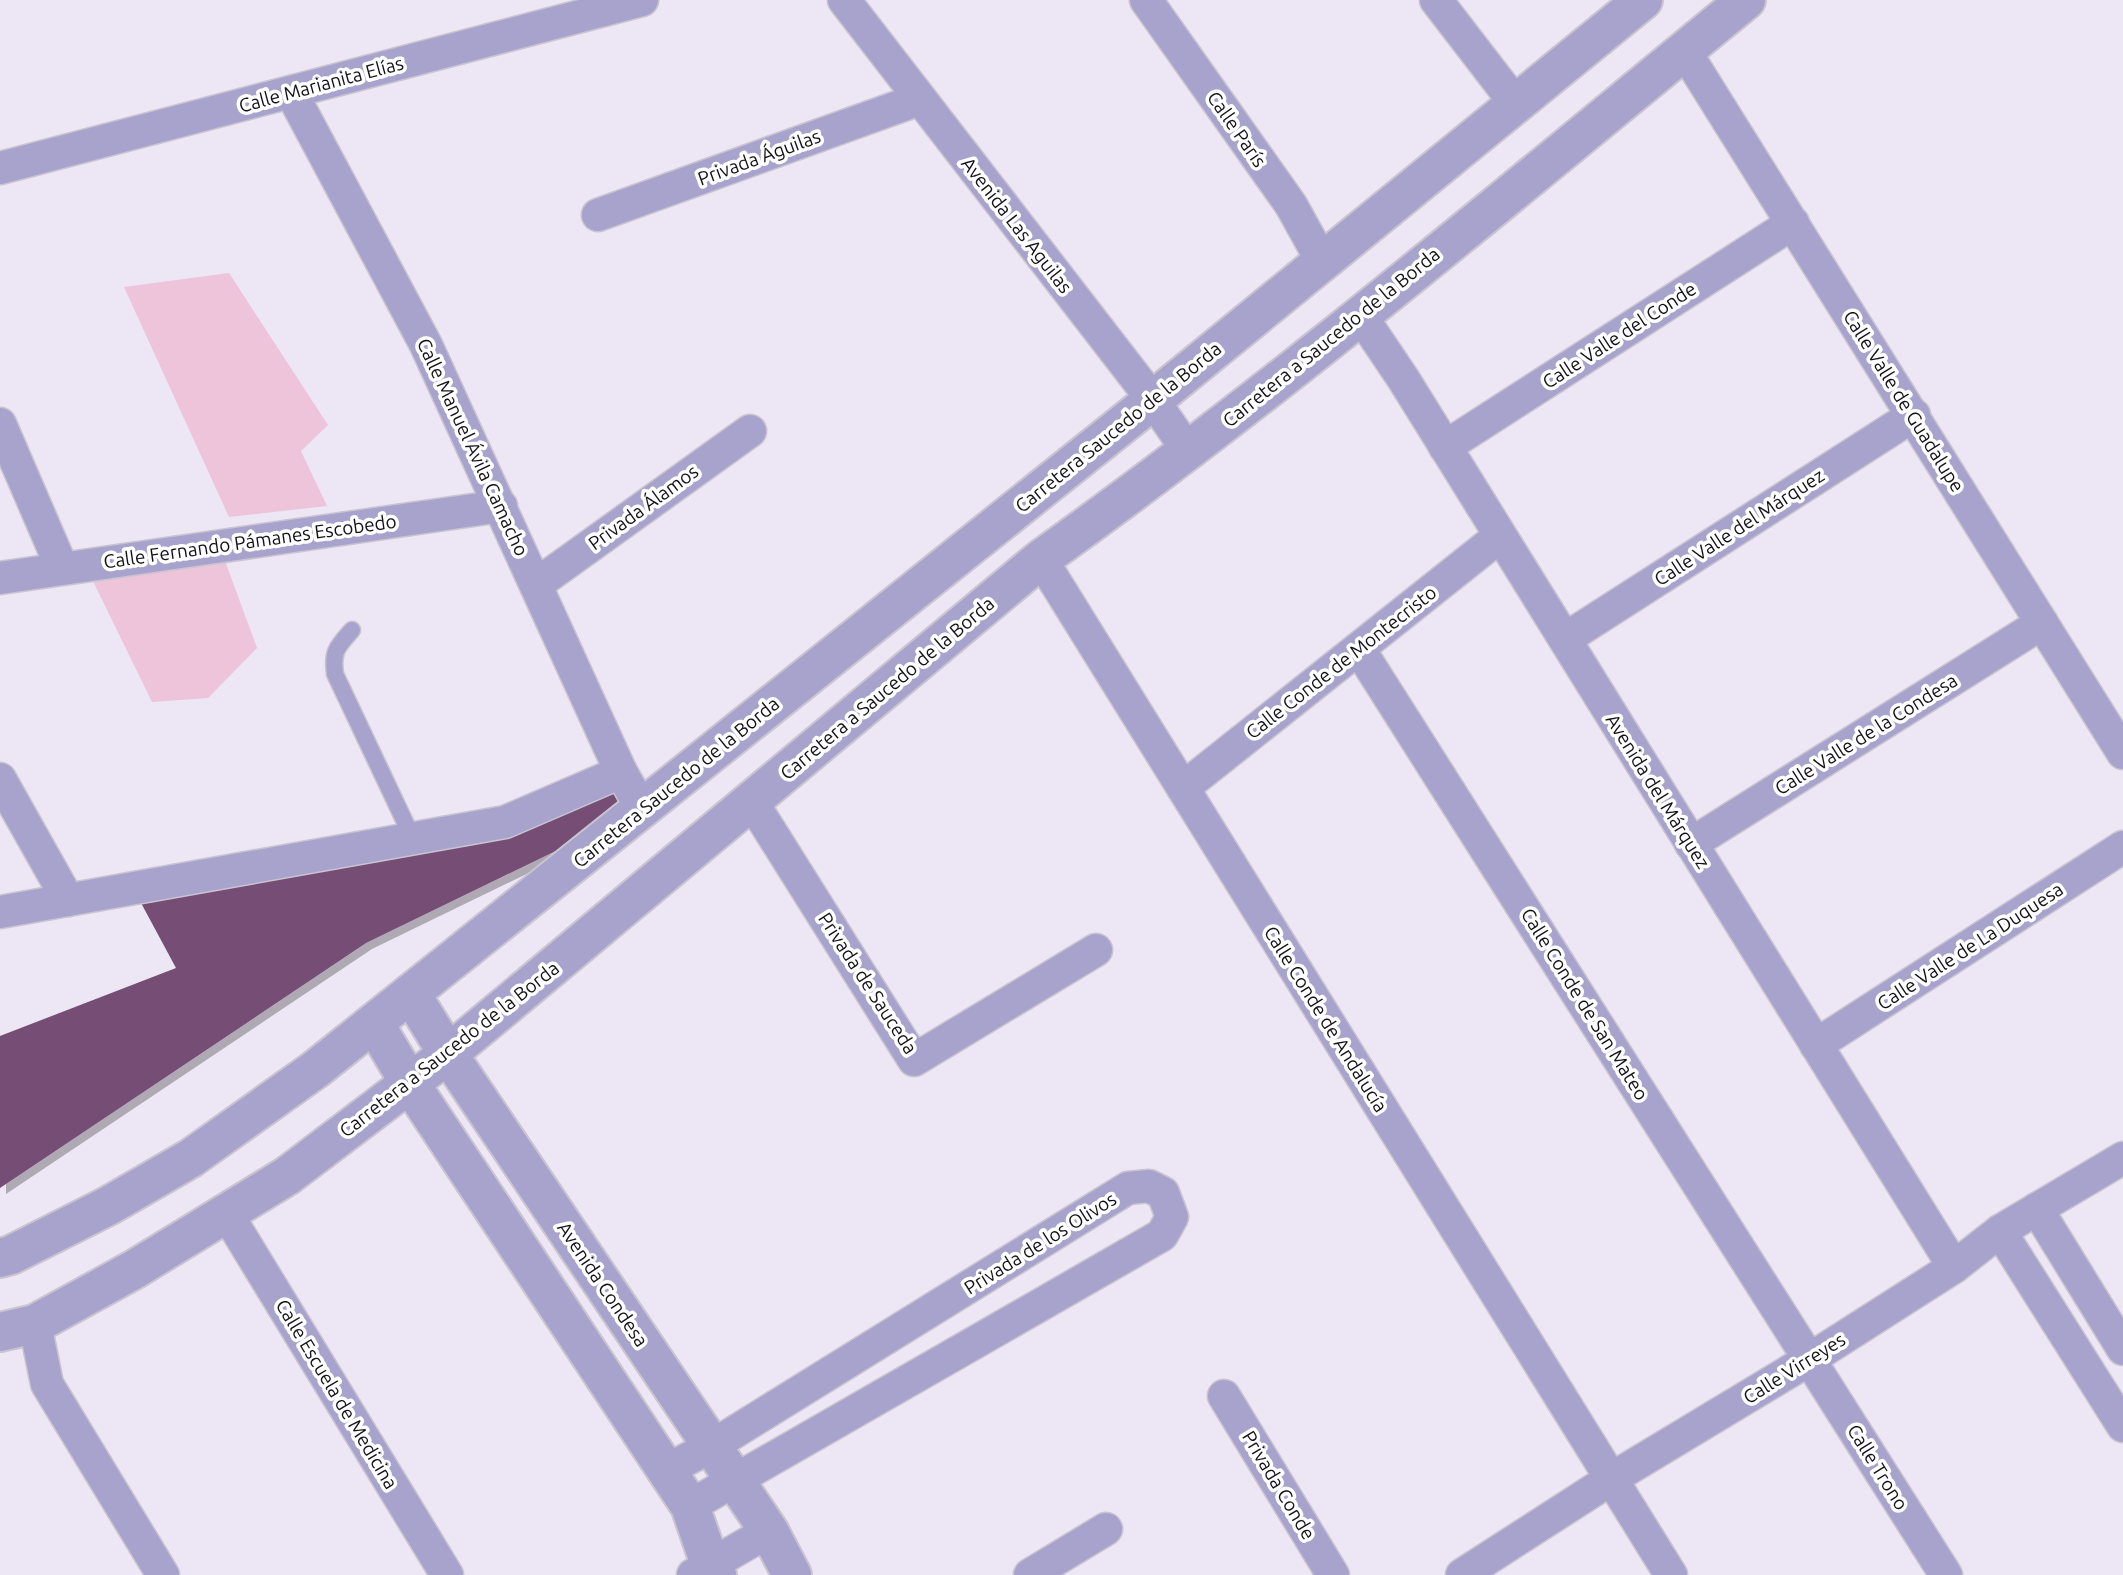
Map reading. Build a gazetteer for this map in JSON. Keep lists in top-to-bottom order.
{
  "streets": {
    "street": [
      "Calle Marianita Elías",
      "Calle París",
      "Privada Águilas",
      "Avenida Las Aguilas",
      "Calle Valle del Conde",
      "Carretera a Saucedo de la Borda",
      "Calle Valle de Guadalupe",
      "Carretera Saucedo de la Borda",
      "Calle Manuel Ávila Camacho",
      "Privada Álamos",
      "Calle Valle del Márquez",
      "Calle Fernando Pámanes Escobedo",
      "Calle Conde de Montecristo",
      "Calle Valle de la Condesa",
      "Avenida del Márquez",
      "Calle Valle de La Duquesa",
      "Privada de Sauceda",
      "Calle Conde de San Mateo",
      "Calle Conde de Andalucía",
      "Privada de los Olivos",
      "Avenida Condesa",
      "Calle Virreyes",
      "Calle Escuela de Medicina",
      "Calle Trono",
      "Privada Conde"
    ]
  },
  "crossings": [
    ["Calle Marianita Elías", "Calle Manuel Ávila Camacho"],
    ["Calle París", "Carretera Saucedo de la Borda"],
    ["Privada Águilas", "Avenida Las Aguilas"],
    ["Avenida Las Aguilas", "Carretera a Saucedo de la Borda"],
    ["Avenida Las Aguilas", "Carretera Saucedo de la Borda"],
    ["Calle Valle del Conde", "Calle Valle de Guadalupe"],
    ["Calle Valle del Conde", "Avenida del Márquez"],
    ["Carretera a Saucedo de la Borda", "Calle Valle de Guadalupe"],
    ["Carretera a Saucedo de la Borda", "Avenida del Márquez"],
    ["Carretera a Saucedo de la Borda", "Privada de Sauceda"],
    ["Carretera a Saucedo de la Borda", "Calle Conde de Andalucía"],
    ["Carretera a Saucedo de la Borda", "Avenida Condesa"],
    ["Carretera a Saucedo de la Borda", "Calle Escuela de Medicina"],
    ["Calle Valle de Guadalupe", "Calle Valle del Márquez"],
    ["Calle Valle de Guadalupe", "Calle Valle de la Condesa"],
    ["Carretera Saucedo de la Borda", "Calle Manuel Ávila Camacho"],
    ["Carretera Saucedo de la Borda", "Avenida Condesa"],
    ["Calle Manuel Ávila Camacho", "Privada Álamos"],
    ["Calle Manuel Ávila Camacho", "Calle Fernando Pámanes Escobedo"],
    ["Calle Valle del Márquez", "Avenida del Márquez"],
    ["Calle Conde de Montecristo", "Avenida del Márquez"],
    ["Calle Conde de Montecristo", "Calle Conde de San Mateo"],
    ["Calle Conde de Montecristo", "Calle Conde de Andalucía"],
    ["Calle Valle de la Condesa", "Avenida del Márquez"],
    ["Avenida del Márquez", "Calle Valle de La Duquesa"],
    ["Avenida del Márquez", "Calle Virreyes"],
    ["Calle Conde de San Mateo", "Calle Virreyes"],
    ["Calle Conde de San Mateo", "Calle Trono"],
    ["Calle Conde de Andalucía", "Calle Virreyes"],
    ["Privada de los Olivos", "Avenida Condesa"],
    ["Calle Virreyes", "Calle Trono"]
  ]
}
